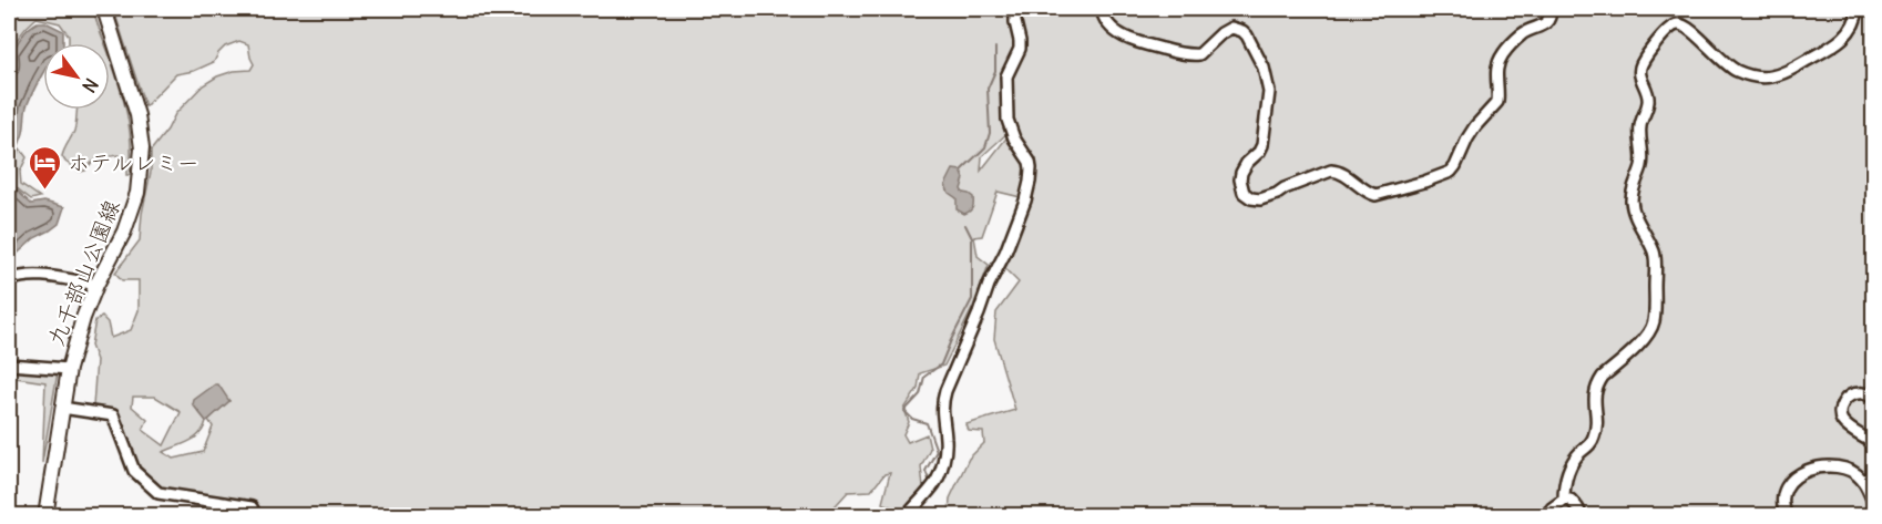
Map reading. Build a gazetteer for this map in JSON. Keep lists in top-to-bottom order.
{
  "streets": {
    "main road": ["九千部山公園線"]
  },
  "places": {
    "hotel": ["ホテルレミー"]
  },
  "north": "bottom right"
}
